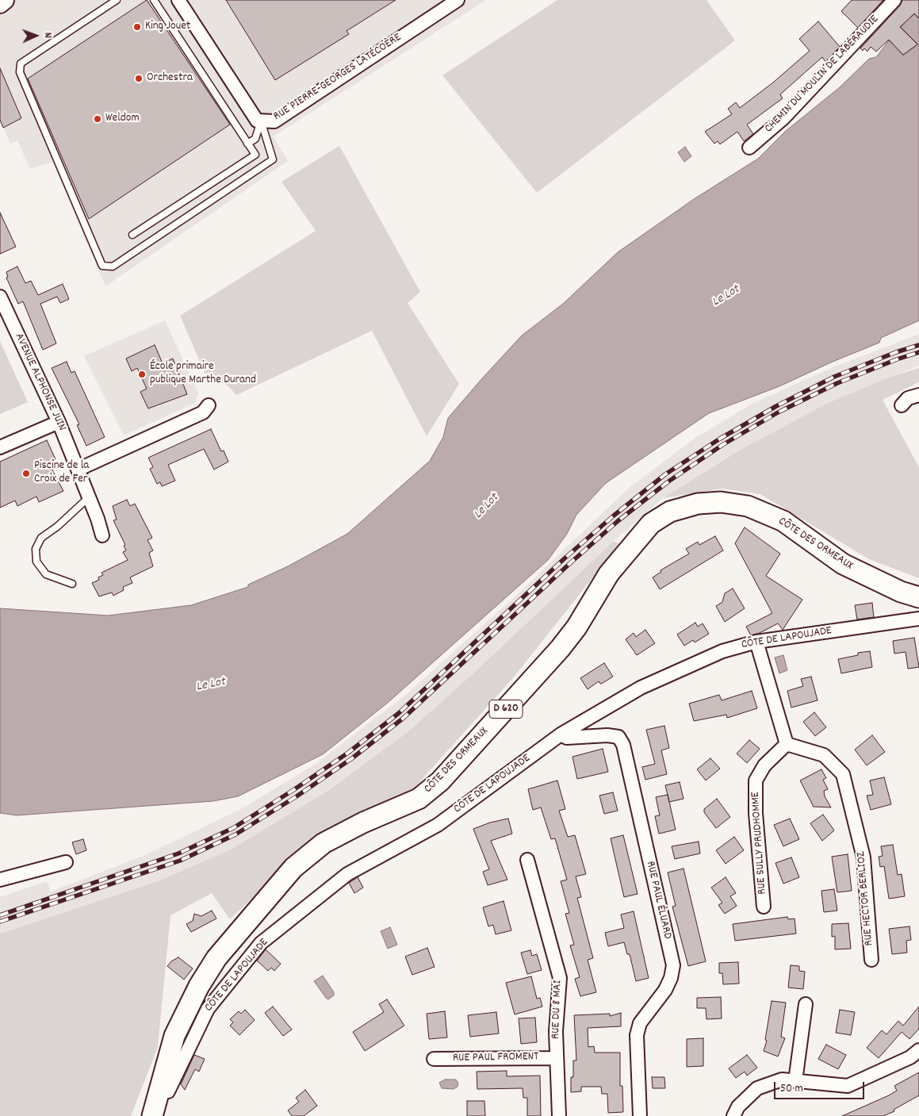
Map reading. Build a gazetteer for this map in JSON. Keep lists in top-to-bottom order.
{
  "streets": {
    "main road": ["CÔTE DES ORMEAUX", "D 620"],
    "street": [
      "CHEMIN DU MOULIN DE LABÉRAUDIE",
      "RUE PIERRE-GEORGES LATÉCOÈRE",
      "AVENUE ALPHONSE JUIN",
      "CÔTE DE LAPOUJADE",
      "RUE SULLY PRUDHOMME",
      "RUE HECTOR BERLIOZ",
      "RUE PAUL ÉLUARD",
      "RUE DU 8 MAI",
      "RUE PAUL FROMENT"
    ]
  },
  "crossings": [
    ["CÔTE DES ORMEAUX", "CÔTE DE LAPOUJADE"],
    ["CÔTE DES ORMEAUX", "D 620"],
    ["CÔTE DE LAPOUJADE", "D 620"],
    ["CÔTE DE LAPOUJADE", "RUE PAUL ÉLUARD"],
    ["RUE SULLY PRUDHOMME", "RUE HECTOR BERLIOZ"],
    ["RUE DU 8 MAI", "RUE PAUL FROMENT"]
  ],
  "water": ["Le Lot"],
  "places": [
    "King Jouet",
    "Orchestra",
    "Weldom",
    "École primaire publique Marthe Durand",
    "Piscine de la Croix de Fer"
  ],
  "scale_bar": "50 m",
  "north": "right"
}
